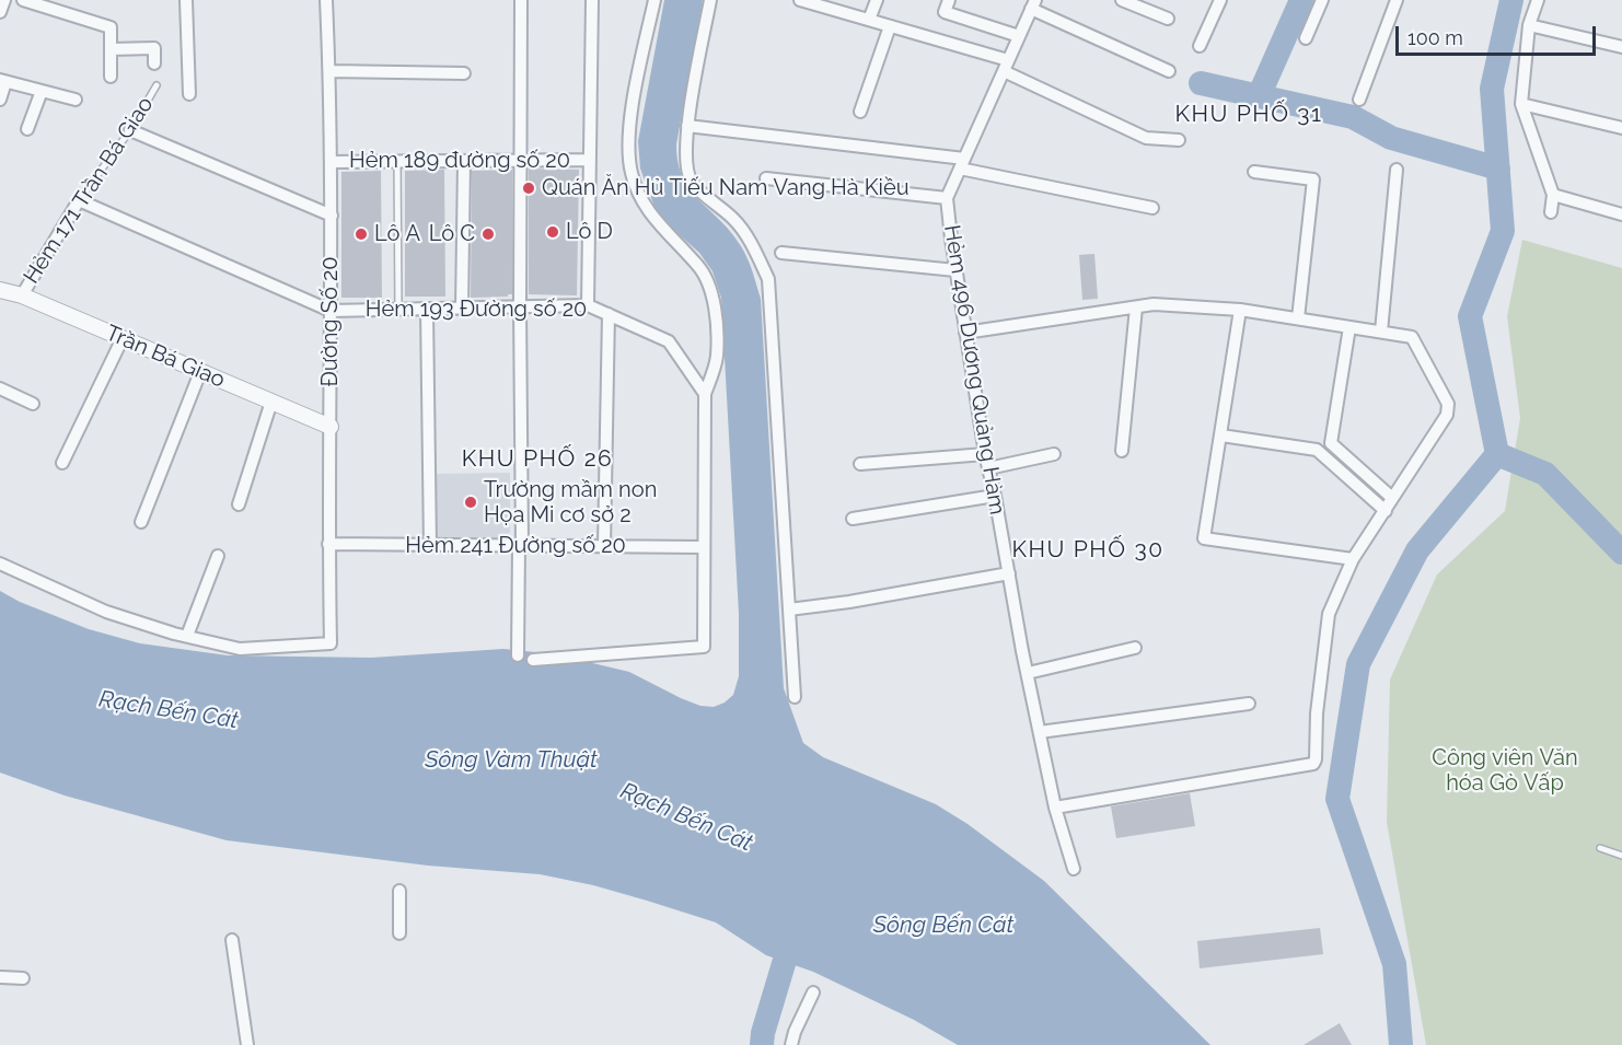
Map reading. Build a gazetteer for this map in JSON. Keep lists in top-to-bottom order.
{
  "streets": {
    "street": [
      "Hẻm 189 đường số 20",
      "Hẻm 171 Trần Bá Giao",
      "Hẻm 193 Đường số 20",
      "Đường Số 20",
      "Trần Bá Giao",
      "Hẻm 496 Dương Quảng Hàm",
      "Hẻm 241 Đường số 20"
    ]
  },
  "crossings": [
    ["Hẻm 189 đường số 20", "Đường Số 20"],
    ["Hẻm 171 Trần Bá Giao", "Trần Bá Giao"],
    ["Hẻm 193 Đường số 20", "Đường Số 20"],
    ["Đường Số 20", "Trần Bá Giao"],
    ["Đường Số 20", "Hẻm 241 Đường số 20"]
  ],
  "districts": ["KHU PHỐ 31", "KHU PHỐ 26", "KHU PHỐ 30"],
  "water": ["Rạch Bến Cát", "Sông Vàm Thuật", "Sông Bến Cát"],
  "parks": ["Công viên Văn hóa Gò Vấp"],
  "places": [
    "Quán Ăn Hủ Tiếu Nam Vang Hà Kiều",
    "Lô D",
    "Lô A",
    "Lô C",
    "Trường mầm non Họa Mi cơ sở 2"
  ],
  "scale_bar": "100 m"
}
